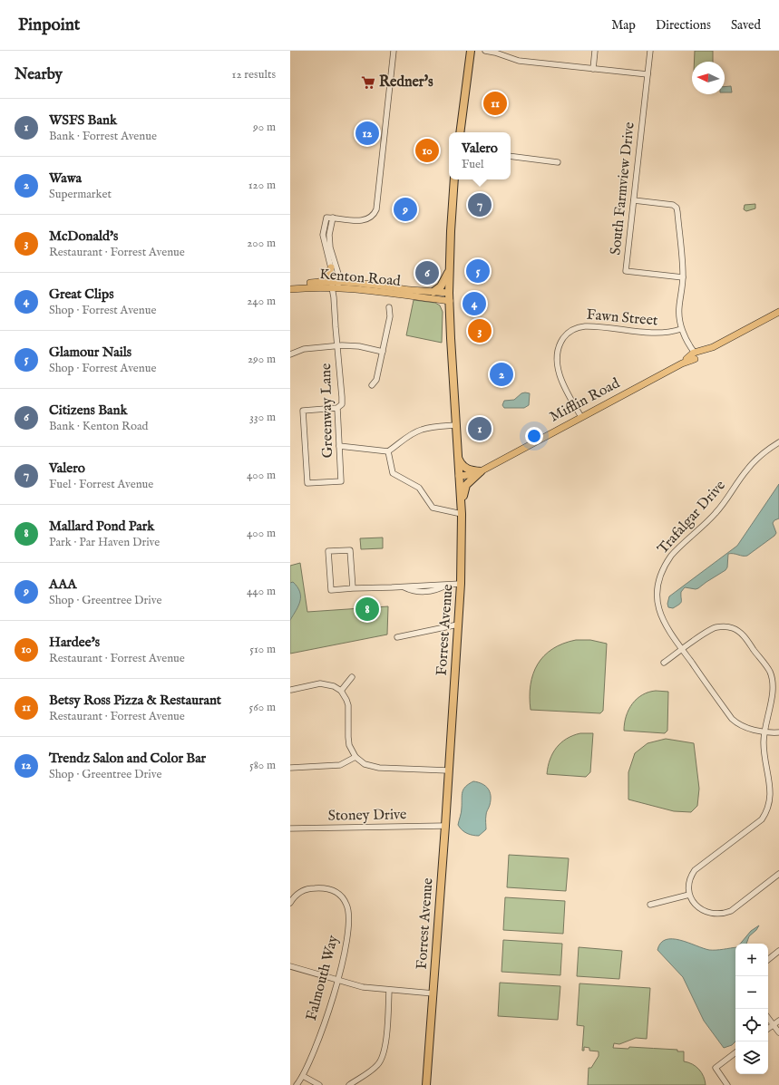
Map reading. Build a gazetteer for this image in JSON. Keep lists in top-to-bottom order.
{
  "streets": {
    "highway": ["Forrest Avenue"],
    "main road": ["Kenton Road", "Mifflin Road"],
    "street": [
      "South Farmview Drive",
      "Fawn Street",
      "Greenway Lane",
      "Trafalgar Drive",
      "Stoney Drive",
      "Falmouth Way"
    ]
  },
  "crossings": [
    ["Kenton Road", "Greenway Lane"],
    ["Kenton Road", "Forrest Avenue"],
    ["Fawn Street", "Mifflin Road"],
    ["Mifflin Road", "Forrest Avenue"],
    ["Forrest Avenue", "Stoney Drive"]
  ],
  "places": {
    "supermarket": ["Redner's"]
  },
  "north": "left",
  "page": {
    "header": "Pinpoint",
    "nav": ["Map", "Directions", "Saved"],
    "heading": ["Nearby", "12 results"],
    "pins": [
      "11",
      "12",
      "10",
      "7",
      "9",
      "5",
      "6",
      "4",
      "3",
      "2",
      "1",
      "8"
    ],
    "list": [
      {
        "mark": "1",
        "name": "WSFS Bank",
        "note": "Bank · Forrest Avenue",
        "value": "90 m"
      },
      {
        "mark": "2",
        "name": "Wawa",
        "note": "Supermarket",
        "value": "120 m"
      },
      {
        "mark": "3",
        "name": "McDonald's",
        "note": "Restaurant · Forrest Avenue",
        "value": "200 m"
      },
      {
        "mark": "4",
        "name": "Great Clips",
        "note": "Shop · Forrest Avenue",
        "value": "240 m"
      },
      {
        "mark": "5",
        "name": "Glamour Nails",
        "note": "Shop · Forrest Avenue",
        "value": "290 m"
      },
      {
        "mark": "6",
        "name": "Citizens Bank",
        "note": "Bank · Kenton Road",
        "value": "330 m"
      },
      {
        "mark": "7",
        "name": "Valero",
        "note": "Fuel · Forrest Avenue",
        "value": "400 m"
      },
      {
        "mark": "8",
        "name": "Mallard Pond Park",
        "note": "Park · Par Haven Drive",
        "value": "400 m"
      },
      {
        "mark": "9",
        "name": "AAA",
        "note": "Shop · Greentree Drive",
        "value": "440 m"
      },
      {
        "mark": "10",
        "name": "Hardee's",
        "note": "Restaurant · Forrest Avenue",
        "value": "510 m"
      },
      {
        "mark": "11",
        "name": "Betsy Ross Pizza & Restaurant",
        "note": "Restaurant · Forrest Avenue",
        "value": "560 m"
      },
      {
        "mark": "12",
        "name": "Trendz Salon and Color Bar",
        "note": "Shop · Greentree Drive",
        "value": "580 m"
      }
    ],
    "popup": ["Valero", "Fuel"],
    "map_buttons": ["+", "−"]
  }
}
